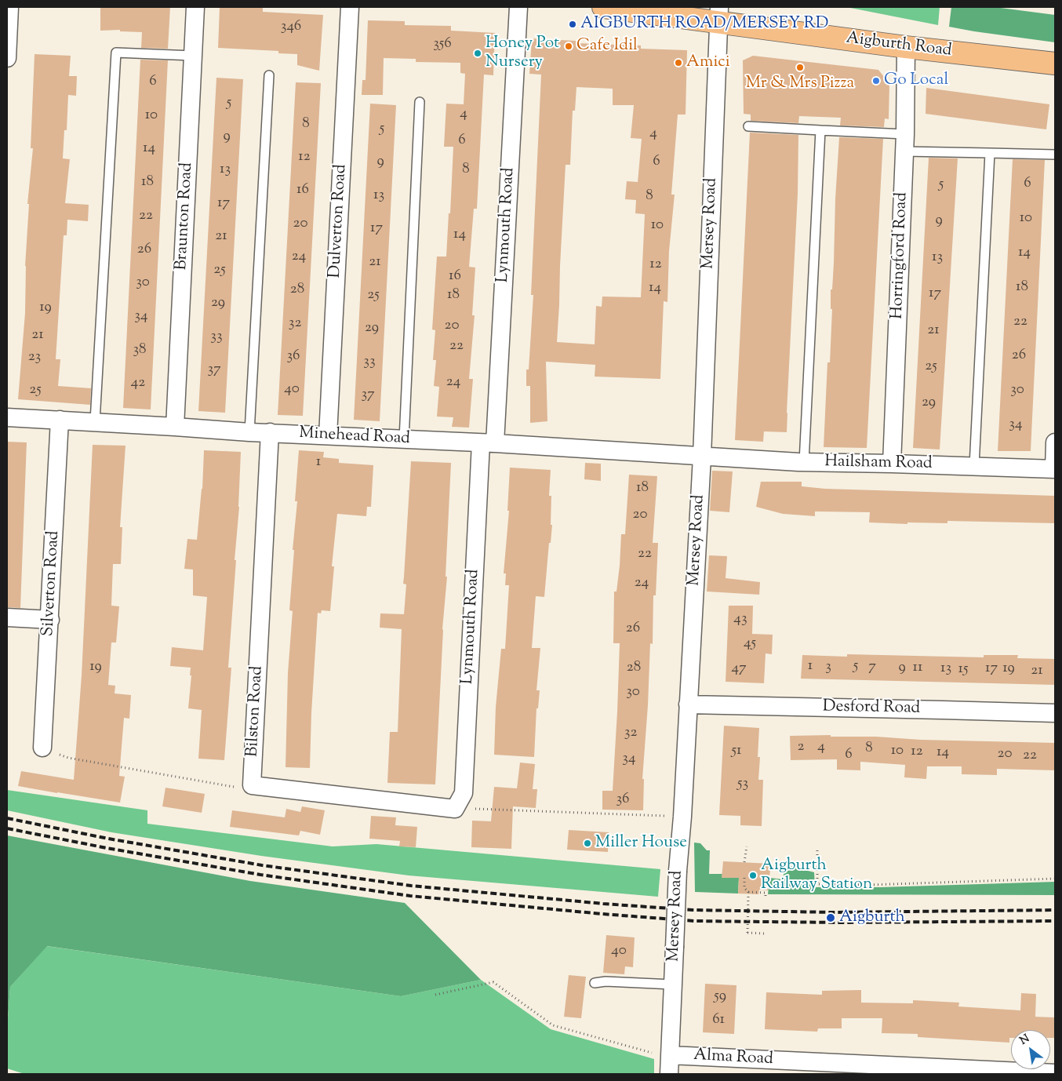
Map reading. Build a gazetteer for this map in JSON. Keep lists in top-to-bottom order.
{
  "streets": {
    "highway": ["Aigburth Road"],
    "street": [
      "Braunton Road",
      "Dulverton Road",
      "Mersey Road",
      "Lynmouth Road",
      "Horringford Road",
      "Minehead Road",
      "Hailsham Road",
      "Silverton Road",
      "Desford Road",
      "Bilston Road",
      "Alma Road"
    ]
  },
  "crossings": [
    ["Aigburth Road", "Mersey Road"],
    ["Aigburth Road", "Horringford Road"],
    ["Braunton Road", "Minehead Road"],
    ["Dulverton Road", "Minehead Road"],
    ["Mersey Road", "Minehead Road"],
    ["Mersey Road", "Hailsham Road"],
    ["Mersey Road", "Desford Road"],
    ["Mersey Road", "Alma Road"],
    ["Lynmouth Road", "Minehead Road"],
    ["Horringford Road", "Hailsham Road"],
    ["Minehead Road", "Hailsham Road"],
    ["Minehead Road", "Silverton Road"],
    ["Minehead Road", "Bilston Road"]
  ],
  "places": [
    "AIGBURTH ROAD/MERSEY RD",
    "Cafe Idil",
    "Honey Pot Nursery",
    "Amici",
    "Mr & Mrs Pizza",
    "Go Local",
    "Miller House",
    "Aigburth Railway Station",
    "Aigburth"
  ],
  "house_numbers": [
    "346",
    "356",
    "6",
    "5",
    "4",
    "10",
    "8",
    "5",
    "4",
    "9",
    "6",
    "14",
    "12",
    "9",
    "6",
    "13",
    "8",
    "18",
    "6",
    "5",
    "16",
    "13",
    "8",
    "17",
    "22",
    "10",
    "9",
    "20",
    "10",
    "17",
    "14",
    "21",
    "26",
    "14",
    "24",
    "13",
    "21",
    "12",
    "25",
    "16",
    "30",
    "18",
    "14",
    "28",
    "17",
    "25",
    "18",
    "29",
    "19",
    "34",
    "22",
    "32",
    "20",
    "29",
    "21",
    "21",
    "33",
    "22",
    "38",
    "26",
    "36",
    "23",
    "33",
    "25",
    "37",
    "24",
    "42",
    "40",
    "25",
    "30",
    "37",
    "29",
    "34",
    "1",
    "18",
    "20",
    "22",
    "24",
    "43",
    "26",
    "45",
    "1",
    "5",
    "19",
    "3",
    "7",
    "28",
    "9",
    "11",
    "47",
    "13",
    "17",
    "19",
    "15",
    "21",
    "30",
    "32",
    "2",
    "4",
    "8",
    "51",
    "10",
    "12",
    "14",
    "20",
    "6",
    "22",
    "34",
    "53",
    "36",
    "40",
    "59",
    "61"
  ],
  "north": "top left"
}
